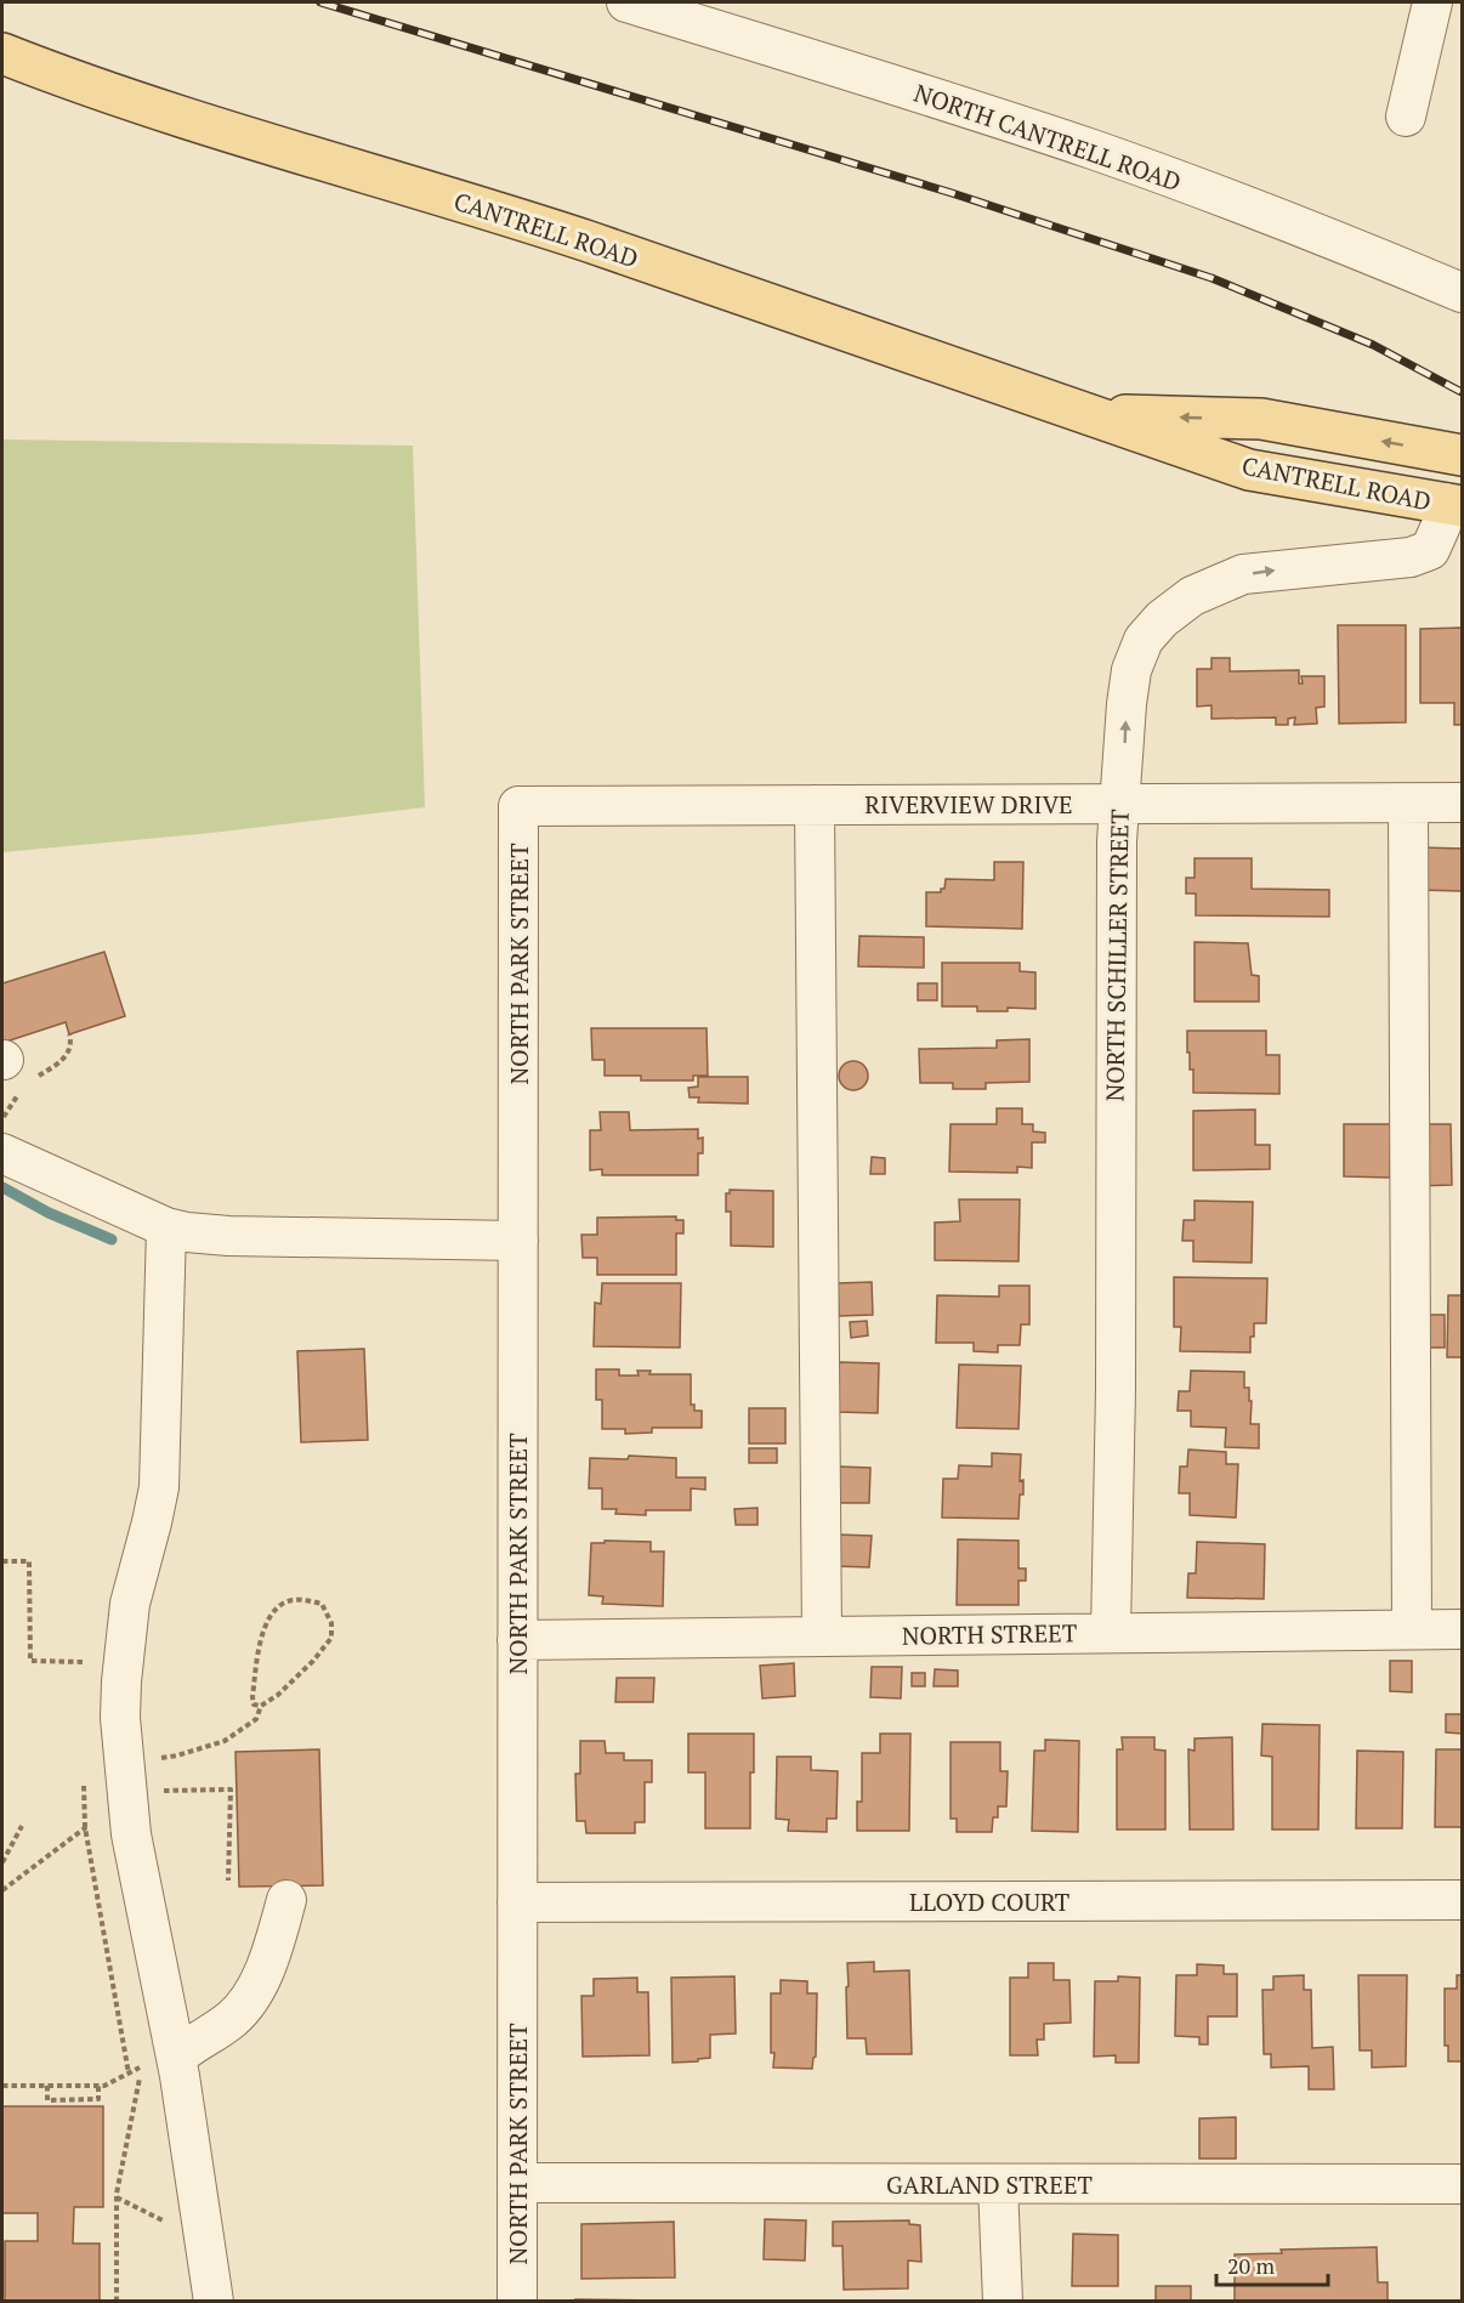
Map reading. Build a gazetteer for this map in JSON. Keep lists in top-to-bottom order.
{
  "streets": {
    "main road": ["CANTRELL ROAD"],
    "street": [
      "NORTH CANTRELL ROAD",
      "RIVERVIEW DRIVE",
      "NORTH SCHILLER STREET",
      "NORTH PARK STREET",
      "NORTH STREET",
      "LLOYD COURT",
      "GARLAND STREET"
    ]
  },
  "crossings": [
    ["CANTRELL ROAD", "NORTH SCHILLER STREET"],
    ["RIVERVIEW DRIVE", "NORTH SCHILLER STREET"],
    ["RIVERVIEW DRIVE", "NORTH PARK STREET"],
    ["NORTH SCHILLER STREET", "NORTH STREET"],
    ["NORTH PARK STREET", "NORTH STREET"],
    ["NORTH PARK STREET", "LLOYD COURT"],
    ["NORTH PARK STREET", "GARLAND STREET"]
  ],
  "scale_bar": "20 m"
}
